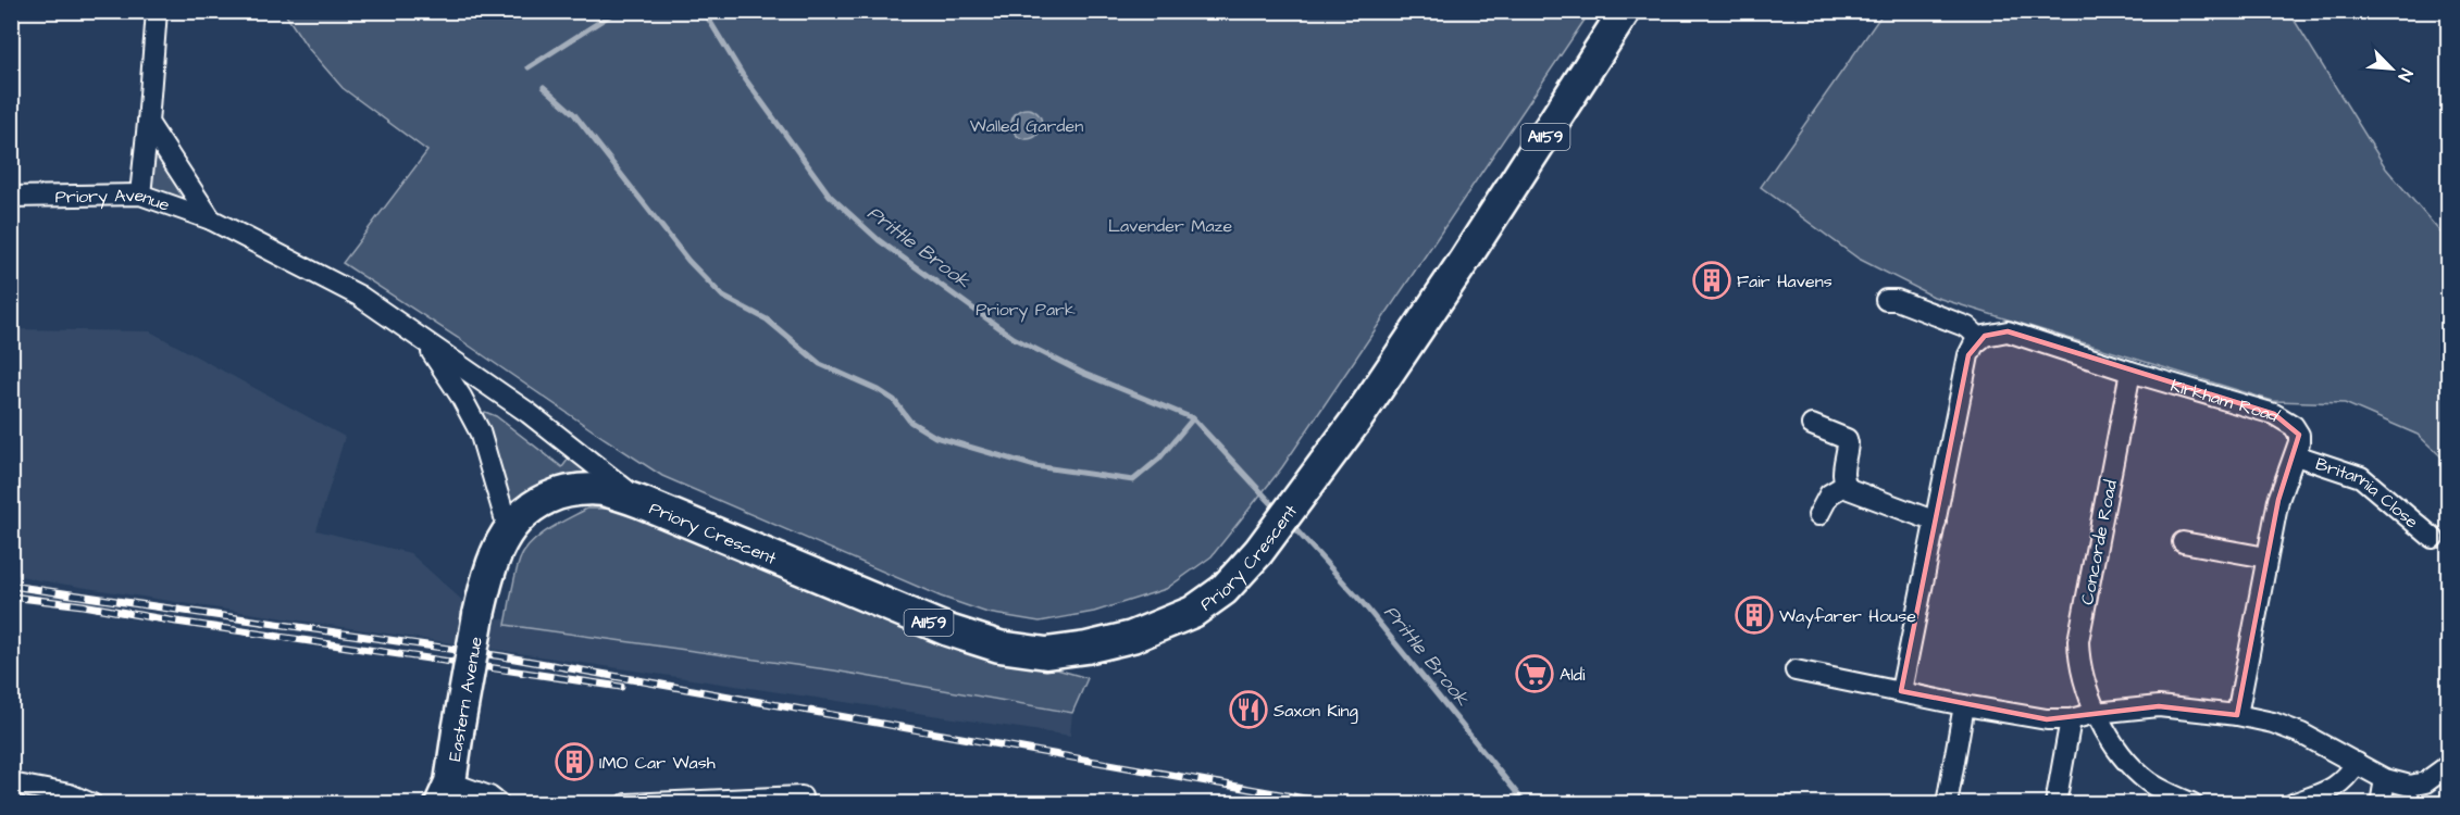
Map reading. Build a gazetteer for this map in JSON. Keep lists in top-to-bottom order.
{
  "streets": {
    "main road": ["A1159", "Priory Crescent", "Eastern Avenue"],
    "street": [
      "Priory Avenue",
      "Kirkham Road",
      "Britannia Close",
      "Concorde Road"
    ]
  },
  "crossings": [
    ["Priory Avenue", "Priory Crescent"],
    ["Kirkham Road", "Britannia Close"],
    ["Kirkham Road", "Concorde Road"],
    ["Priory Crescent", "Eastern Avenue"]
  ],
  "water": ["Prittle Brook"],
  "parks": ["Walled Garden", "Lavender Maze", "Priory Park"],
  "places": {
    "building": ["Fair Havens", "Wayfarer House", "IMO Car Wash"],
    "supermarket": ["Aldi"],
    "restaurant": ["Saxon King"]
  },
  "north": "bottom right"
}
